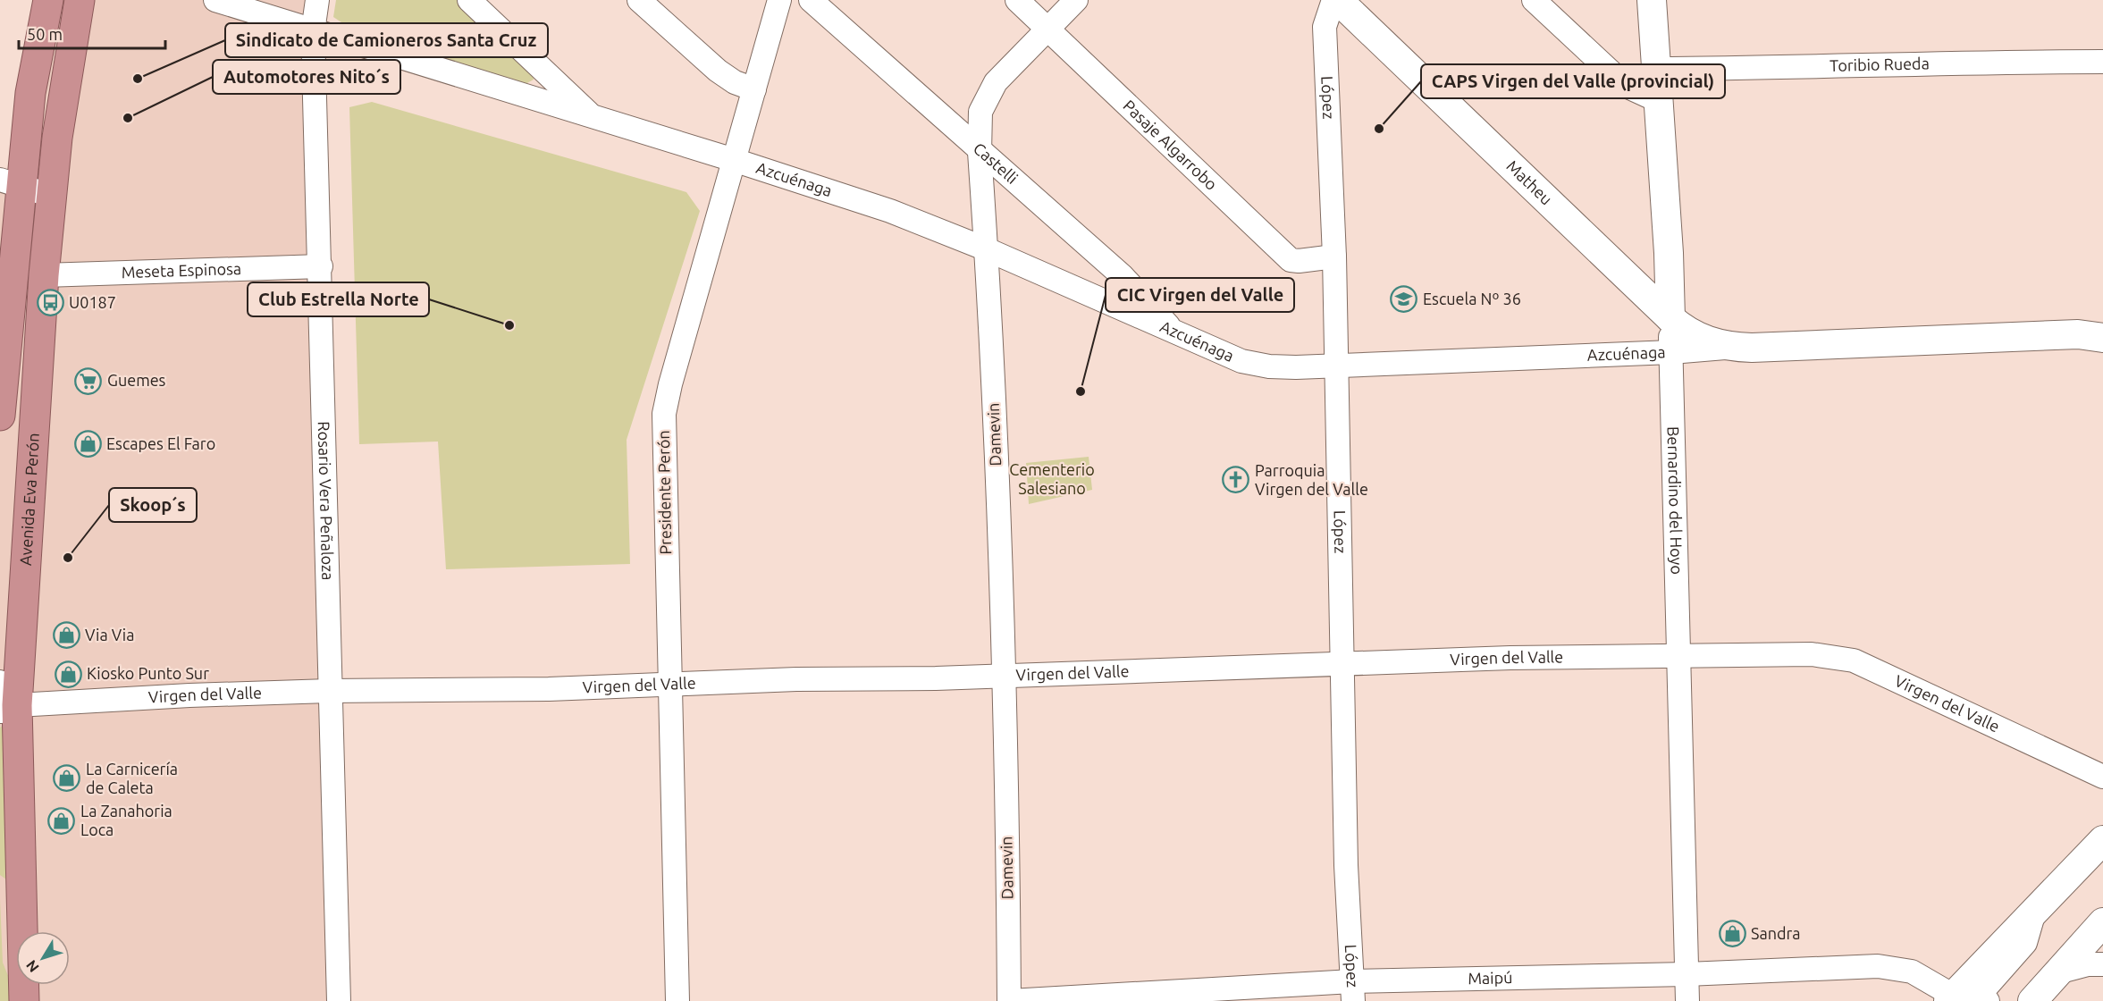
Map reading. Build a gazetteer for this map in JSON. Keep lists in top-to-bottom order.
{
  "streets": {
    "highway": ["Avenida Eva Perón"],
    "street": [
      "Toribio Rueda",
      "López",
      "Pasaje Algarrobo",
      "Castelli",
      "Azcuénaga",
      "Matheu",
      "Meseta Espinosa",
      "Damevin",
      "Presidente Perón",
      "Rosario Vera Peñaloza",
      "Bernardino del Hoyo",
      "Virgen del Valle",
      "Maipú"
    ]
  },
  "crossings": [
    ["Toribio Rueda", "Bernardino del Hoyo"],
    ["López", "Pasaje Algarrobo"],
    ["López", "Azcuénaga"],
    ["López", "Virgen del Valle"],
    ["López", "Maipú"],
    ["Pasaje Algarrobo", "Damevin"],
    ["Castelli", "Azcuénaga"],
    ["Castelli", "Damevin"],
    ["Azcuénaga", "Matheu"],
    ["Azcuénaga", "Damevin"],
    ["Azcuénaga", "Presidente Perón"],
    ["Azcuénaga", "Rosario Vera Peñaloza"],
    ["Azcuénaga", "Bernardino del Hoyo"],
    ["Matheu", "Bernardino del Hoyo"],
    ["Meseta Espinosa", "Avenida Eva Perón"],
    ["Meseta Espinosa", "Rosario Vera Peñaloza"],
    ["Damevin", "Virgen del Valle"],
    ["Damevin", "Maipú"],
    ["Presidente Perón", "Virgen del Valle"],
    ["Avenida Eva Perón", "Virgen del Valle"],
    ["Rosario Vera Peñaloza", "Virgen del Valle"],
    ["Bernardino del Hoyo", "Virgen del Valle"],
    ["Bernardino del Hoyo", "Maipú"]
  ],
  "parks": ["Cementerio Salesiano"],
  "places": {
    "other": [
      "Sindicato de Camioneros Santa Cruz",
      "Automotores Nito´s",
      "CAPS Virgen del Valle (provincial)",
      "Club Estrella Norte",
      "CIC Virgen del Valle",
      "Skoop´s"
    ],
    "school or university": ["Escuela Nº 36"],
    "bus stop": ["U0187"],
    "supermarket": ["Guemes"],
    "shop": [
      "Escapes El Faro",
      "Via Via",
      "Kiosko Punto Sur",
      "La Carnicería de Caleta",
      "La Zanahoria Loca",
      "Sandra"
    ],
    "church": ["Parroquia Virgen del Valle"]
  },
  "scale_bar": "50 m",
  "north": "bottom left"
}
